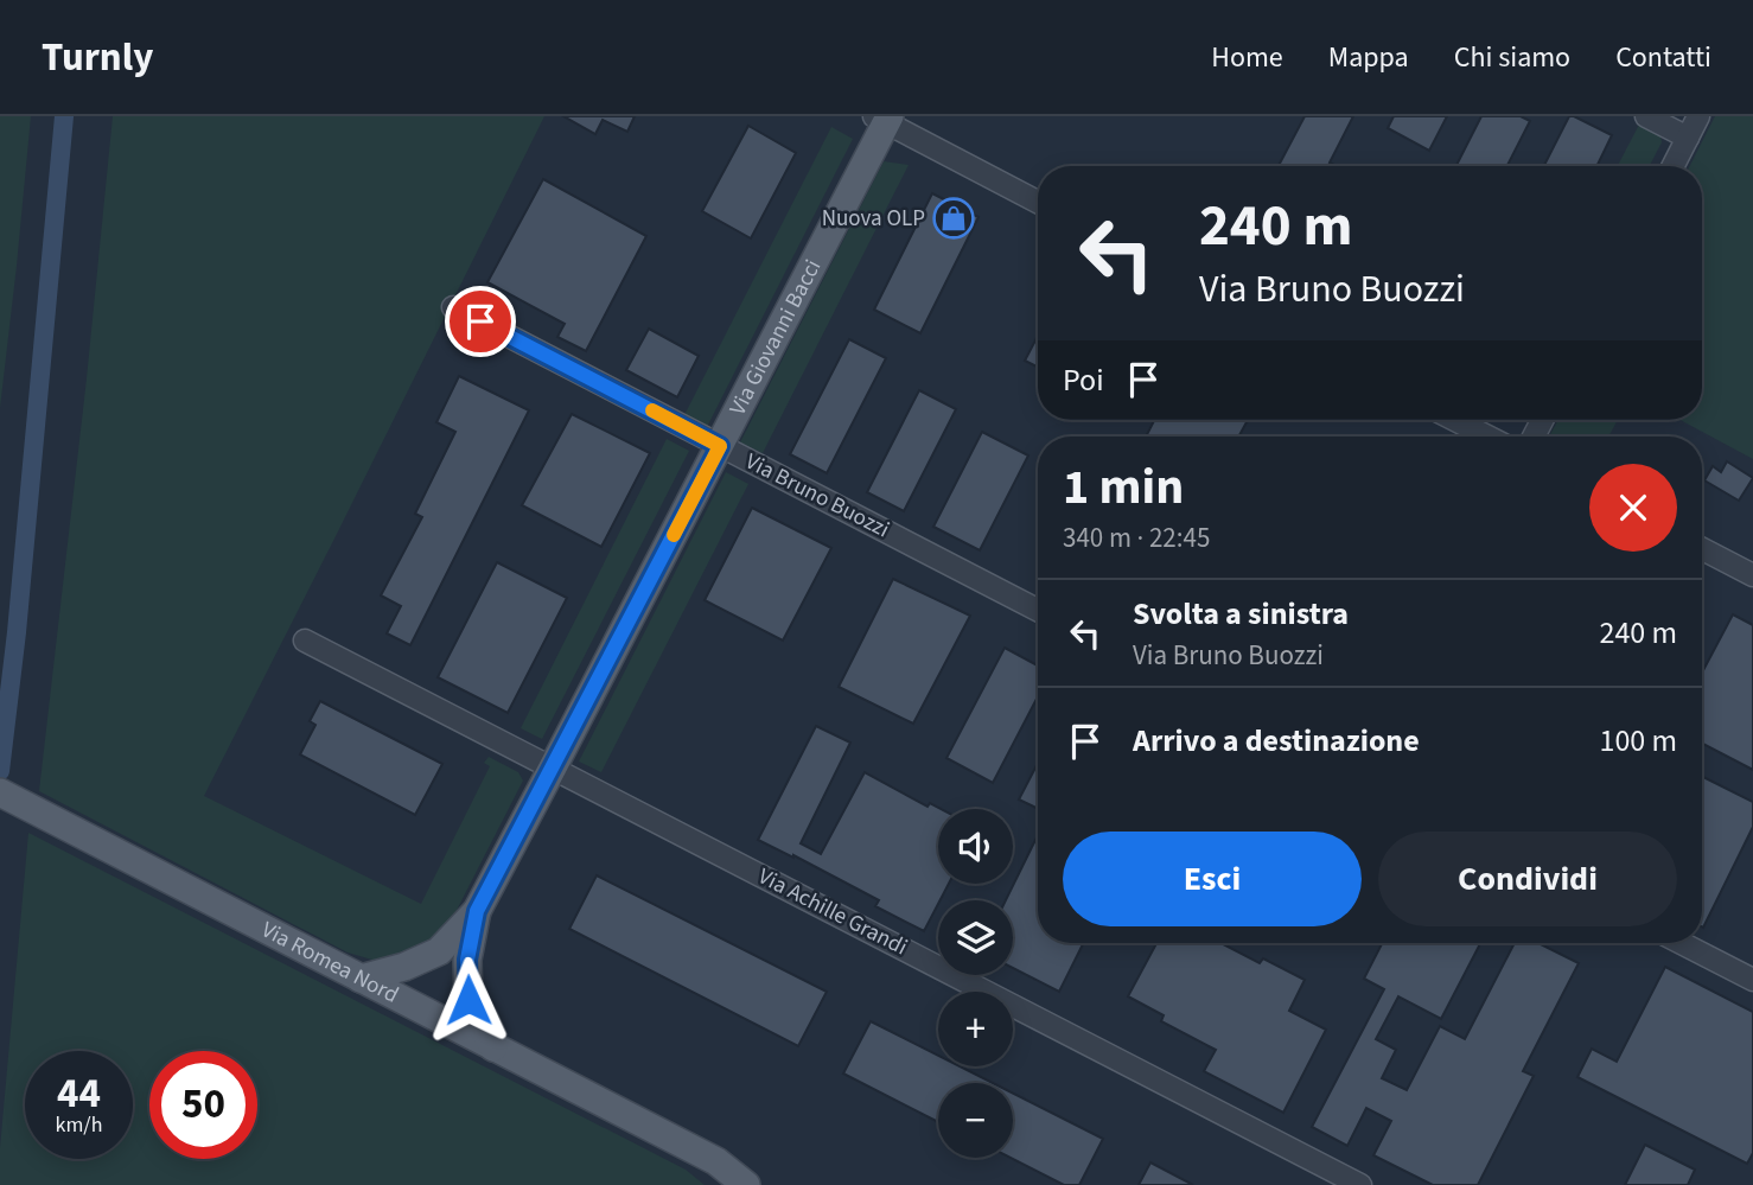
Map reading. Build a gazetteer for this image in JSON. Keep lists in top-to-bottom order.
{
  "streets": {
    "main road": ["Via Giovanni Bacci", "Via Romea Nord"],
    "street": ["Via Bruno Buozzi", "Via Achille Grandi"]
  },
  "crossings": [
    ["Via Giovanni Bacci", "Via Bruno Buozzi"],
    ["Via Giovanni Bacci", "Via Achille Grandi"],
    ["Via Giovanni Bacci", "Via Romea Nord"]
  ],
  "places": {
    "shop": ["Nuova OLP"]
  },
  "page": {
    "header": "Turnly",
    "nav": [
      "Home",
      "Mappa",
      "Chi siamo",
      "Contatti"
    ],
    "turn": ["240 m", "Via Bruno Buozzi"],
    "then": "Poi",
    "heading": ["1 min", "340 m · 22:45"],
    "list": [
      {
        "name": "Svolta a sinistra",
        "note": "Via Bruno Buozzi",
        "value": "240 m"
      },
      {
        "name": "Arrivo a destinazione",
        "value": "100 m"
      }
    ],
    "map_buttons": ["+", "−"],
    "buttons": ["Esci", "Condividi"],
    "speed": "44 km/h",
    "limit": "50"
  }
}
